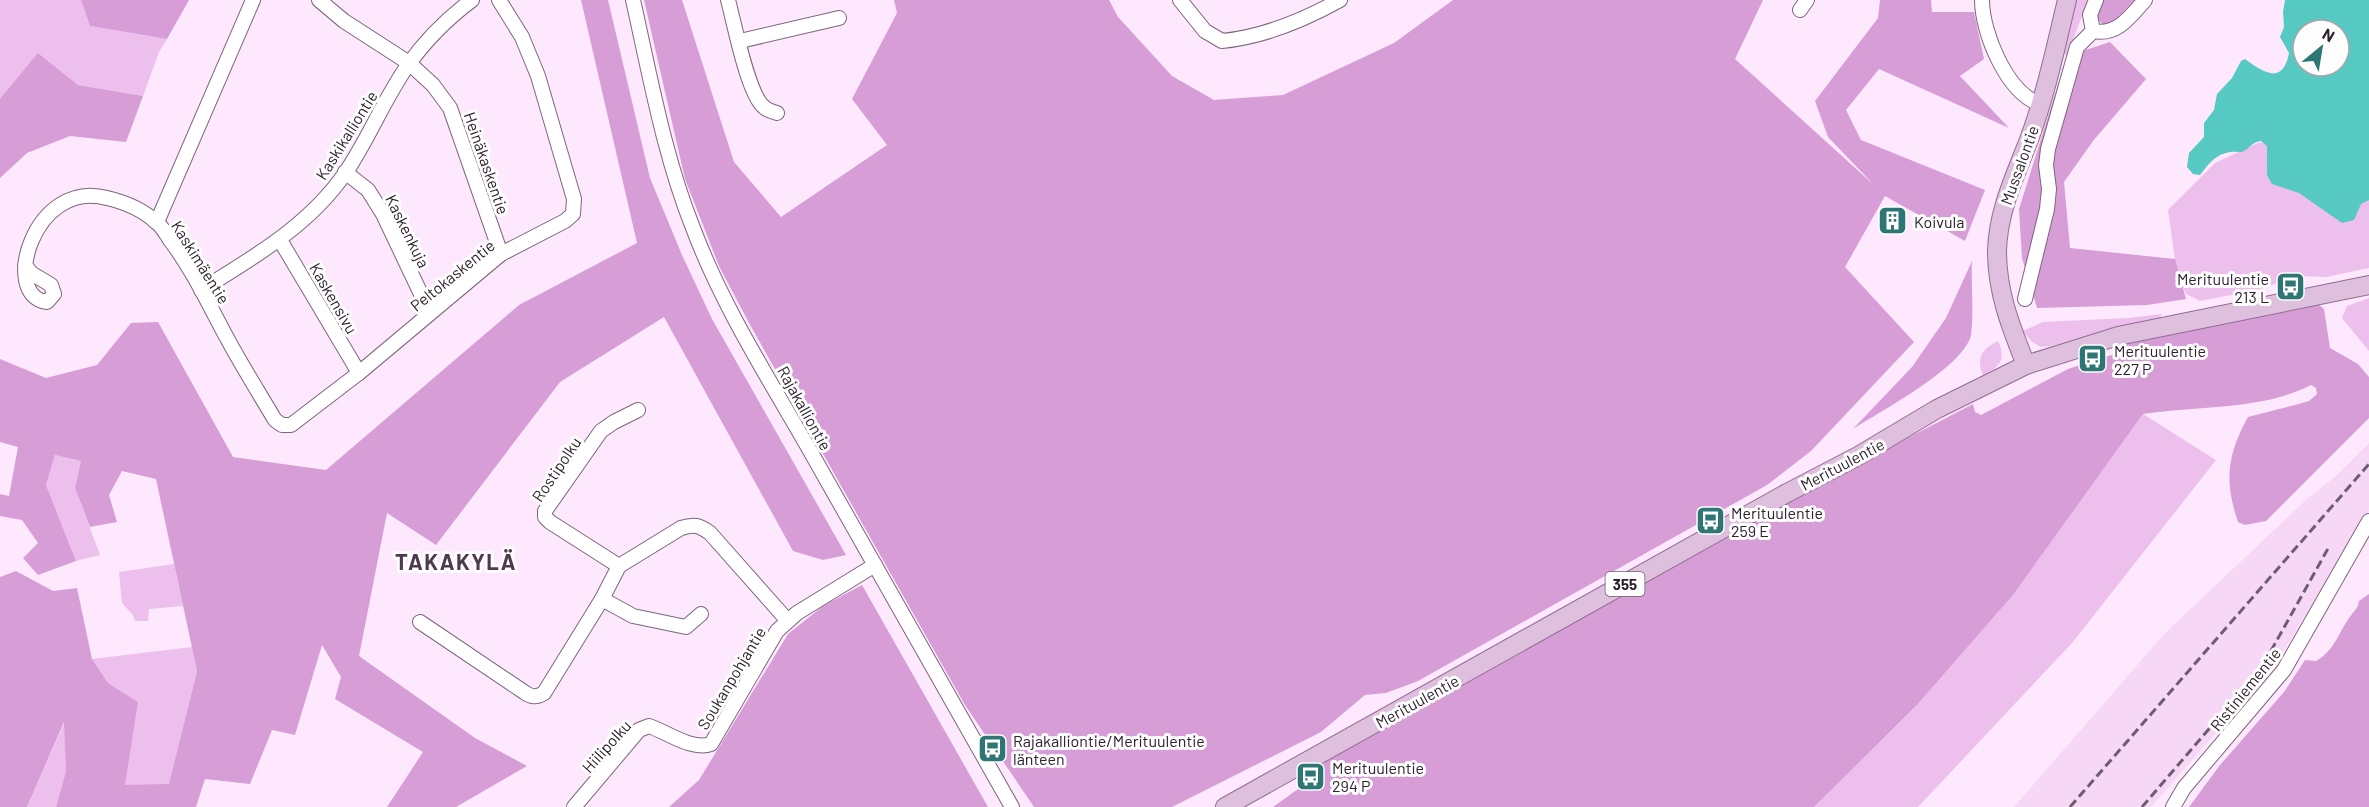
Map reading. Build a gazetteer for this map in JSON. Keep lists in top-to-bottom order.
{
  "streets": {
    "main road": ["Mussalontie", "Merituulentie", "355"],
    "street": [
      "Kaskikalliontie",
      "Heinäkaskentie",
      "Kaskenkuja",
      "Kaskimäentie",
      "Peltokaskentie",
      "Kaskensivu",
      "Rajakalliontie",
      "Rostipolku",
      "Soukanpohjantie",
      "Ristiniementie",
      "Hiilipolku"
    ]
  },
  "crossings": [
    ["Kaskikalliontie", "Heinäkaskentie"],
    ["Kaskikalliontie", "Kaskenkuja"],
    ["Kaskikalliontie", "Kaskimäentie"],
    ["Kaskikalliontie", "Kaskensivu"],
    ["Heinäkaskentie", "Peltokaskentie"],
    ["Mussalontie", "Merituulentie"],
    ["Kaskenkuja", "Peltokaskentie"],
    ["Kaskimäentie", "Peltokaskentie"],
    ["Peltokaskentie", "Kaskensivu"],
    ["Rajakalliontie", "Soukanpohjantie"],
    ["Soukanpohjantie", "Hiilipolku"]
  ],
  "districts": ["TAKAKYLÄ"],
  "places": {
    "building": ["Koivula"],
    "bus stop": [
      "Merituulentie 213 L",
      "Merituulentie 227 P",
      "Merituulentie 259 E",
      "Rajakalliontie/Merituulentie länteen",
      "Merituulentie 294 P"
    ]
  },
  "north": "top right"
}
